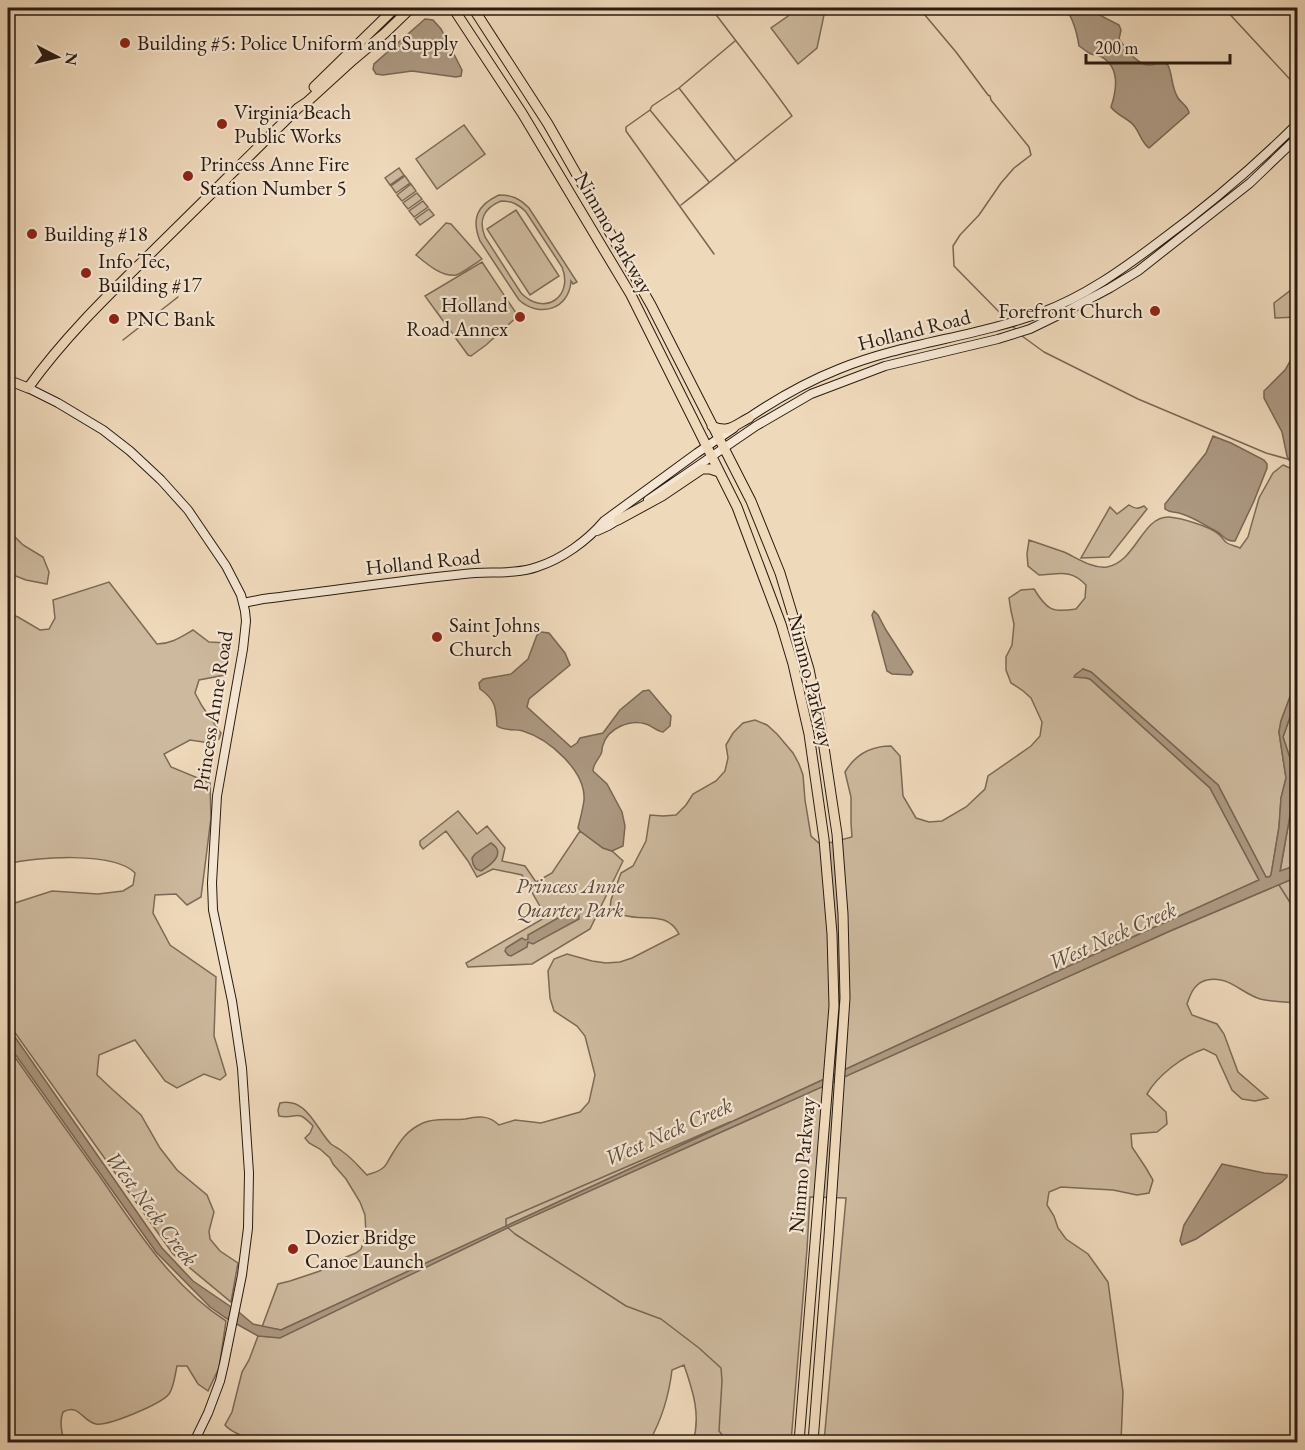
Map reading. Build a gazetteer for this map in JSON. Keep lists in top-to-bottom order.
{
  "streets": {
    "highway": ["Nimmo Parkway"],
    "main road": ["Holland Road", "Princess Anne Road"]
  },
  "crossings": [
    ["Nimmo Parkway", "Holland Road"],
    ["Holland Road", "Princess Anne Road"]
  ],
  "water": ["West Neck Creek"],
  "parks": ["Princess Anne Quarter Park"],
  "places": [
    "Building #5: Police Uniform and Supply",
    "Virginia Beach Public Works",
    "Princess Anne Fire Station Number 5",
    "Building #18",
    "Info Tec, Building #17",
    "Forefront Church",
    "Holland Road Annex",
    "PNC Bank",
    "Saint Johns Church",
    "Dozier Bridge Canoe Launch"
  ],
  "scale_bar": "200 m",
  "north": "right"
}
